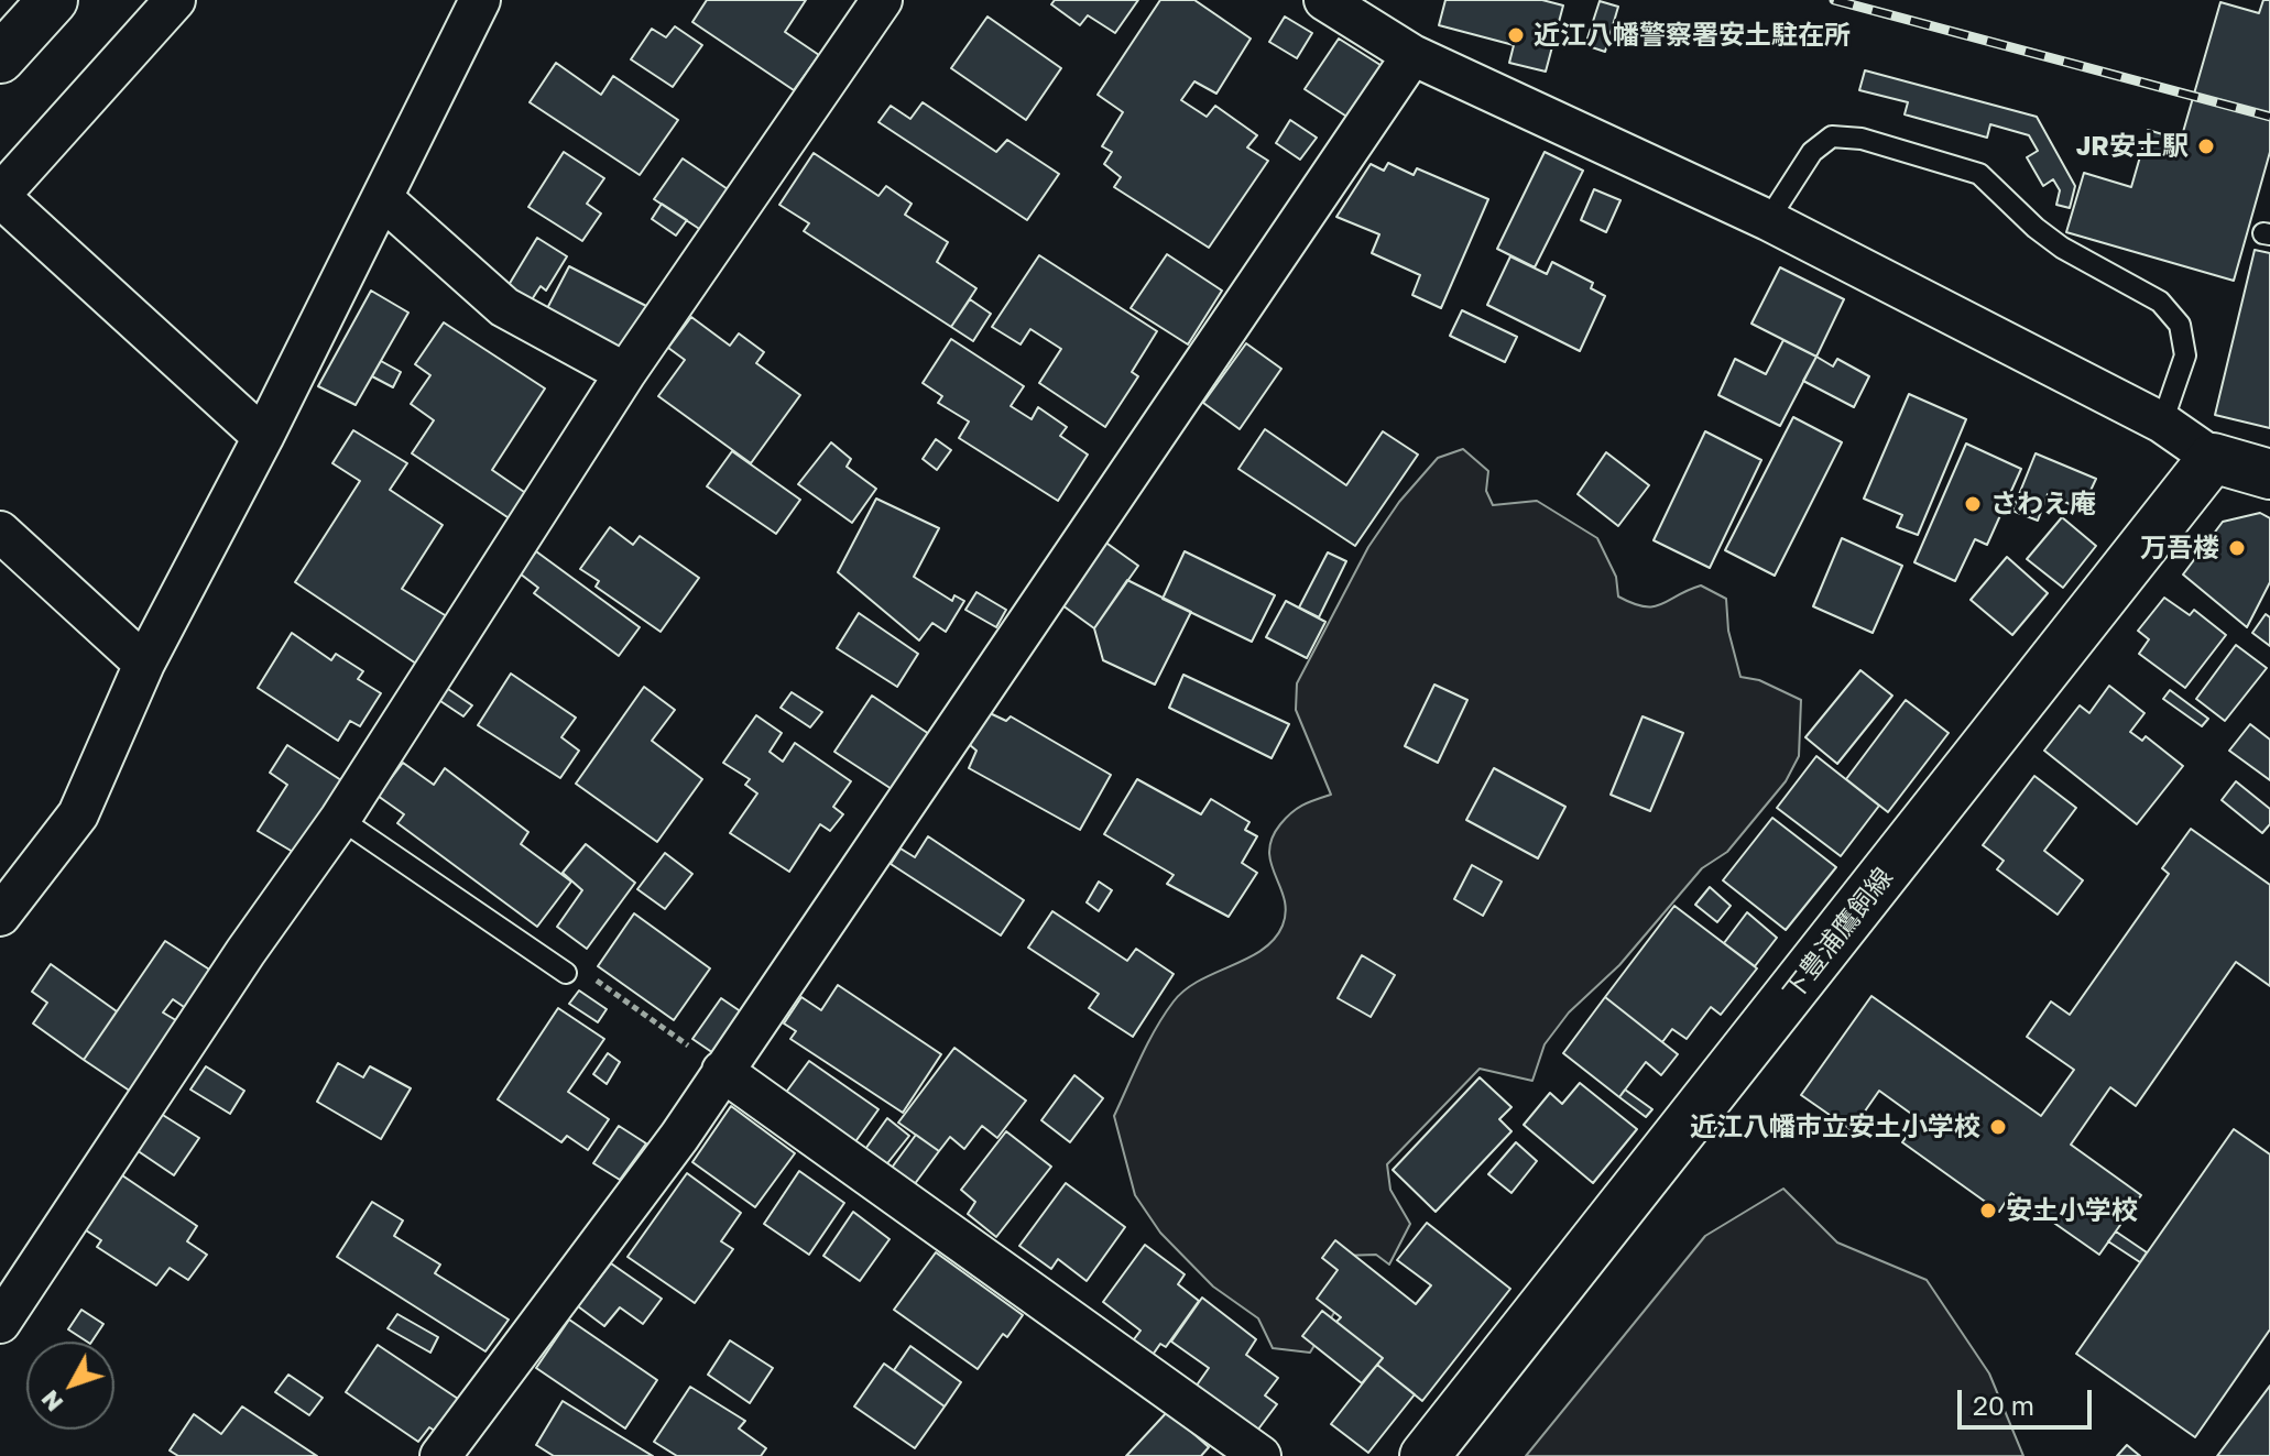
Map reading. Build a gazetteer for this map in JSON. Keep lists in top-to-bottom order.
{
  "streets": {
    "main road": ["下豊浦鷹飼線"]
  },
  "places": [
    "近江八幡警察署安土駐在所",
    "JR安土駅",
    "さわえ庵",
    "万吾楼",
    "近江八幡市立安土小学校",
    "安土小学校"
  ],
  "scale_bar": "20 m",
  "north": "bottom left"
}
